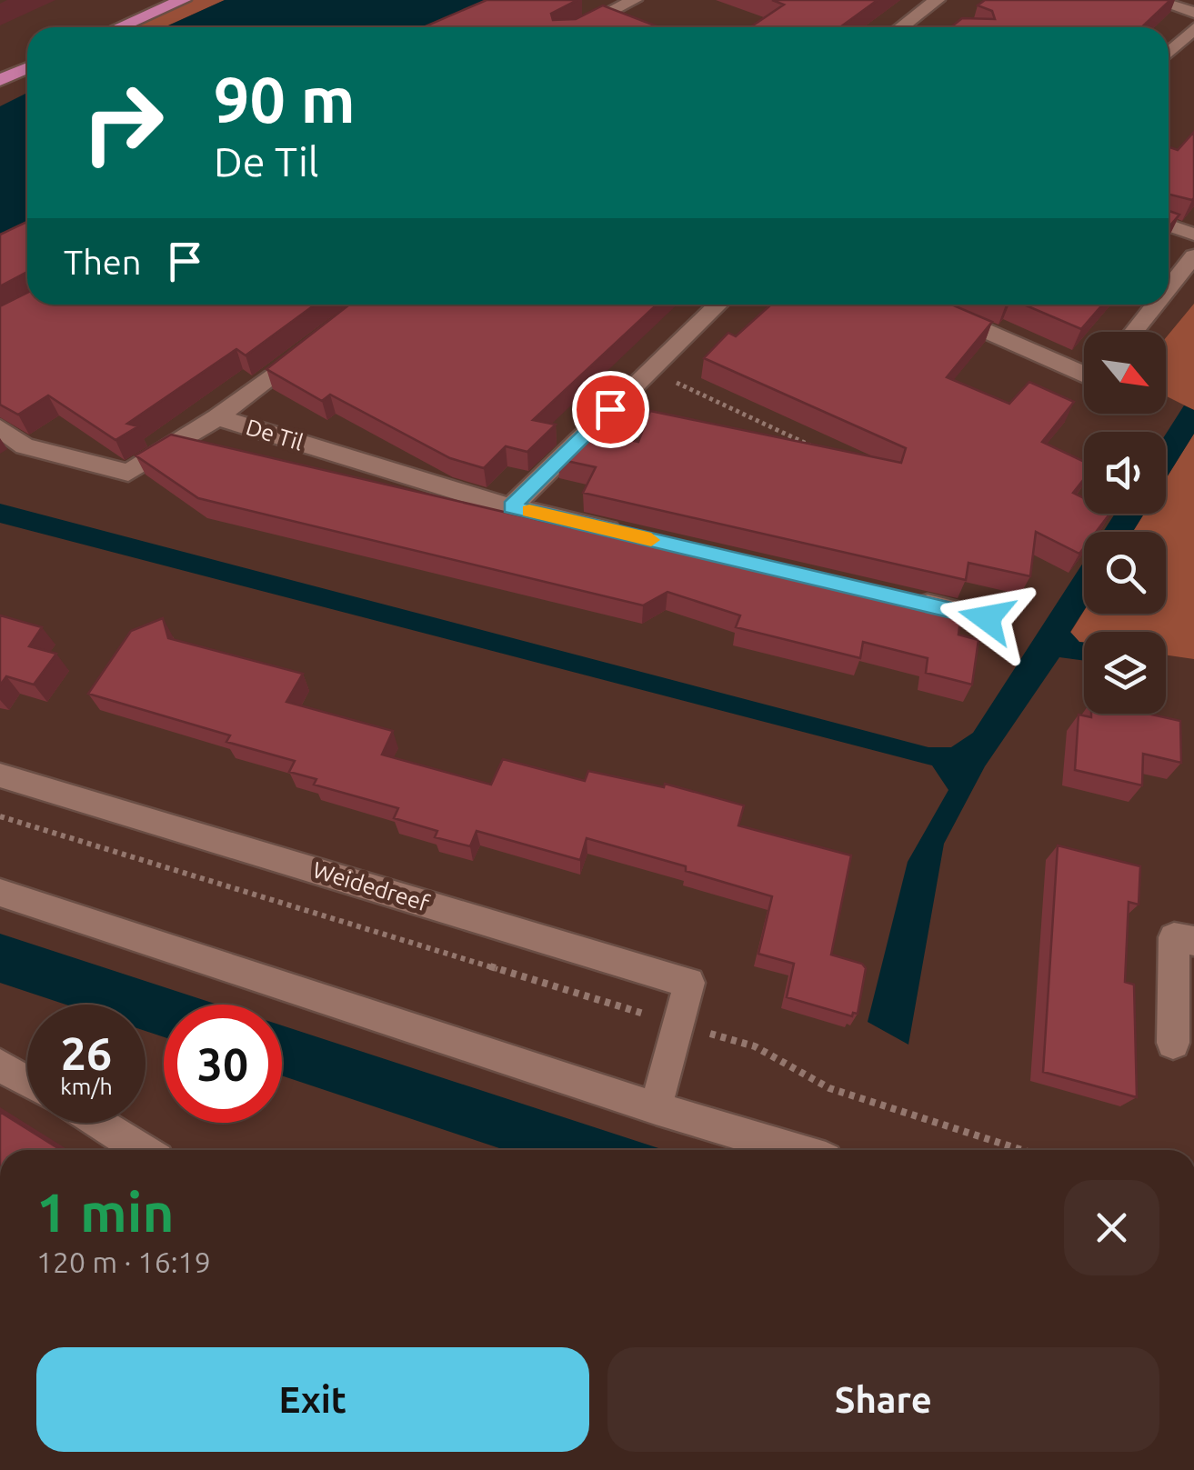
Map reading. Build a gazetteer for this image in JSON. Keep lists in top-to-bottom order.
{
  "streets": {
    "street": ["De Til", "Weidedreef"]
  },
  "north": "bottom right",
  "page": {
    "turn": ["90 m", "De Til"],
    "then": "Then",
    "speed": "26 km/h",
    "limit": "30",
    "heading": ["1 min", "120 m · 16:19"],
    "buttons": ["Exit", "Share"]
  }
}
